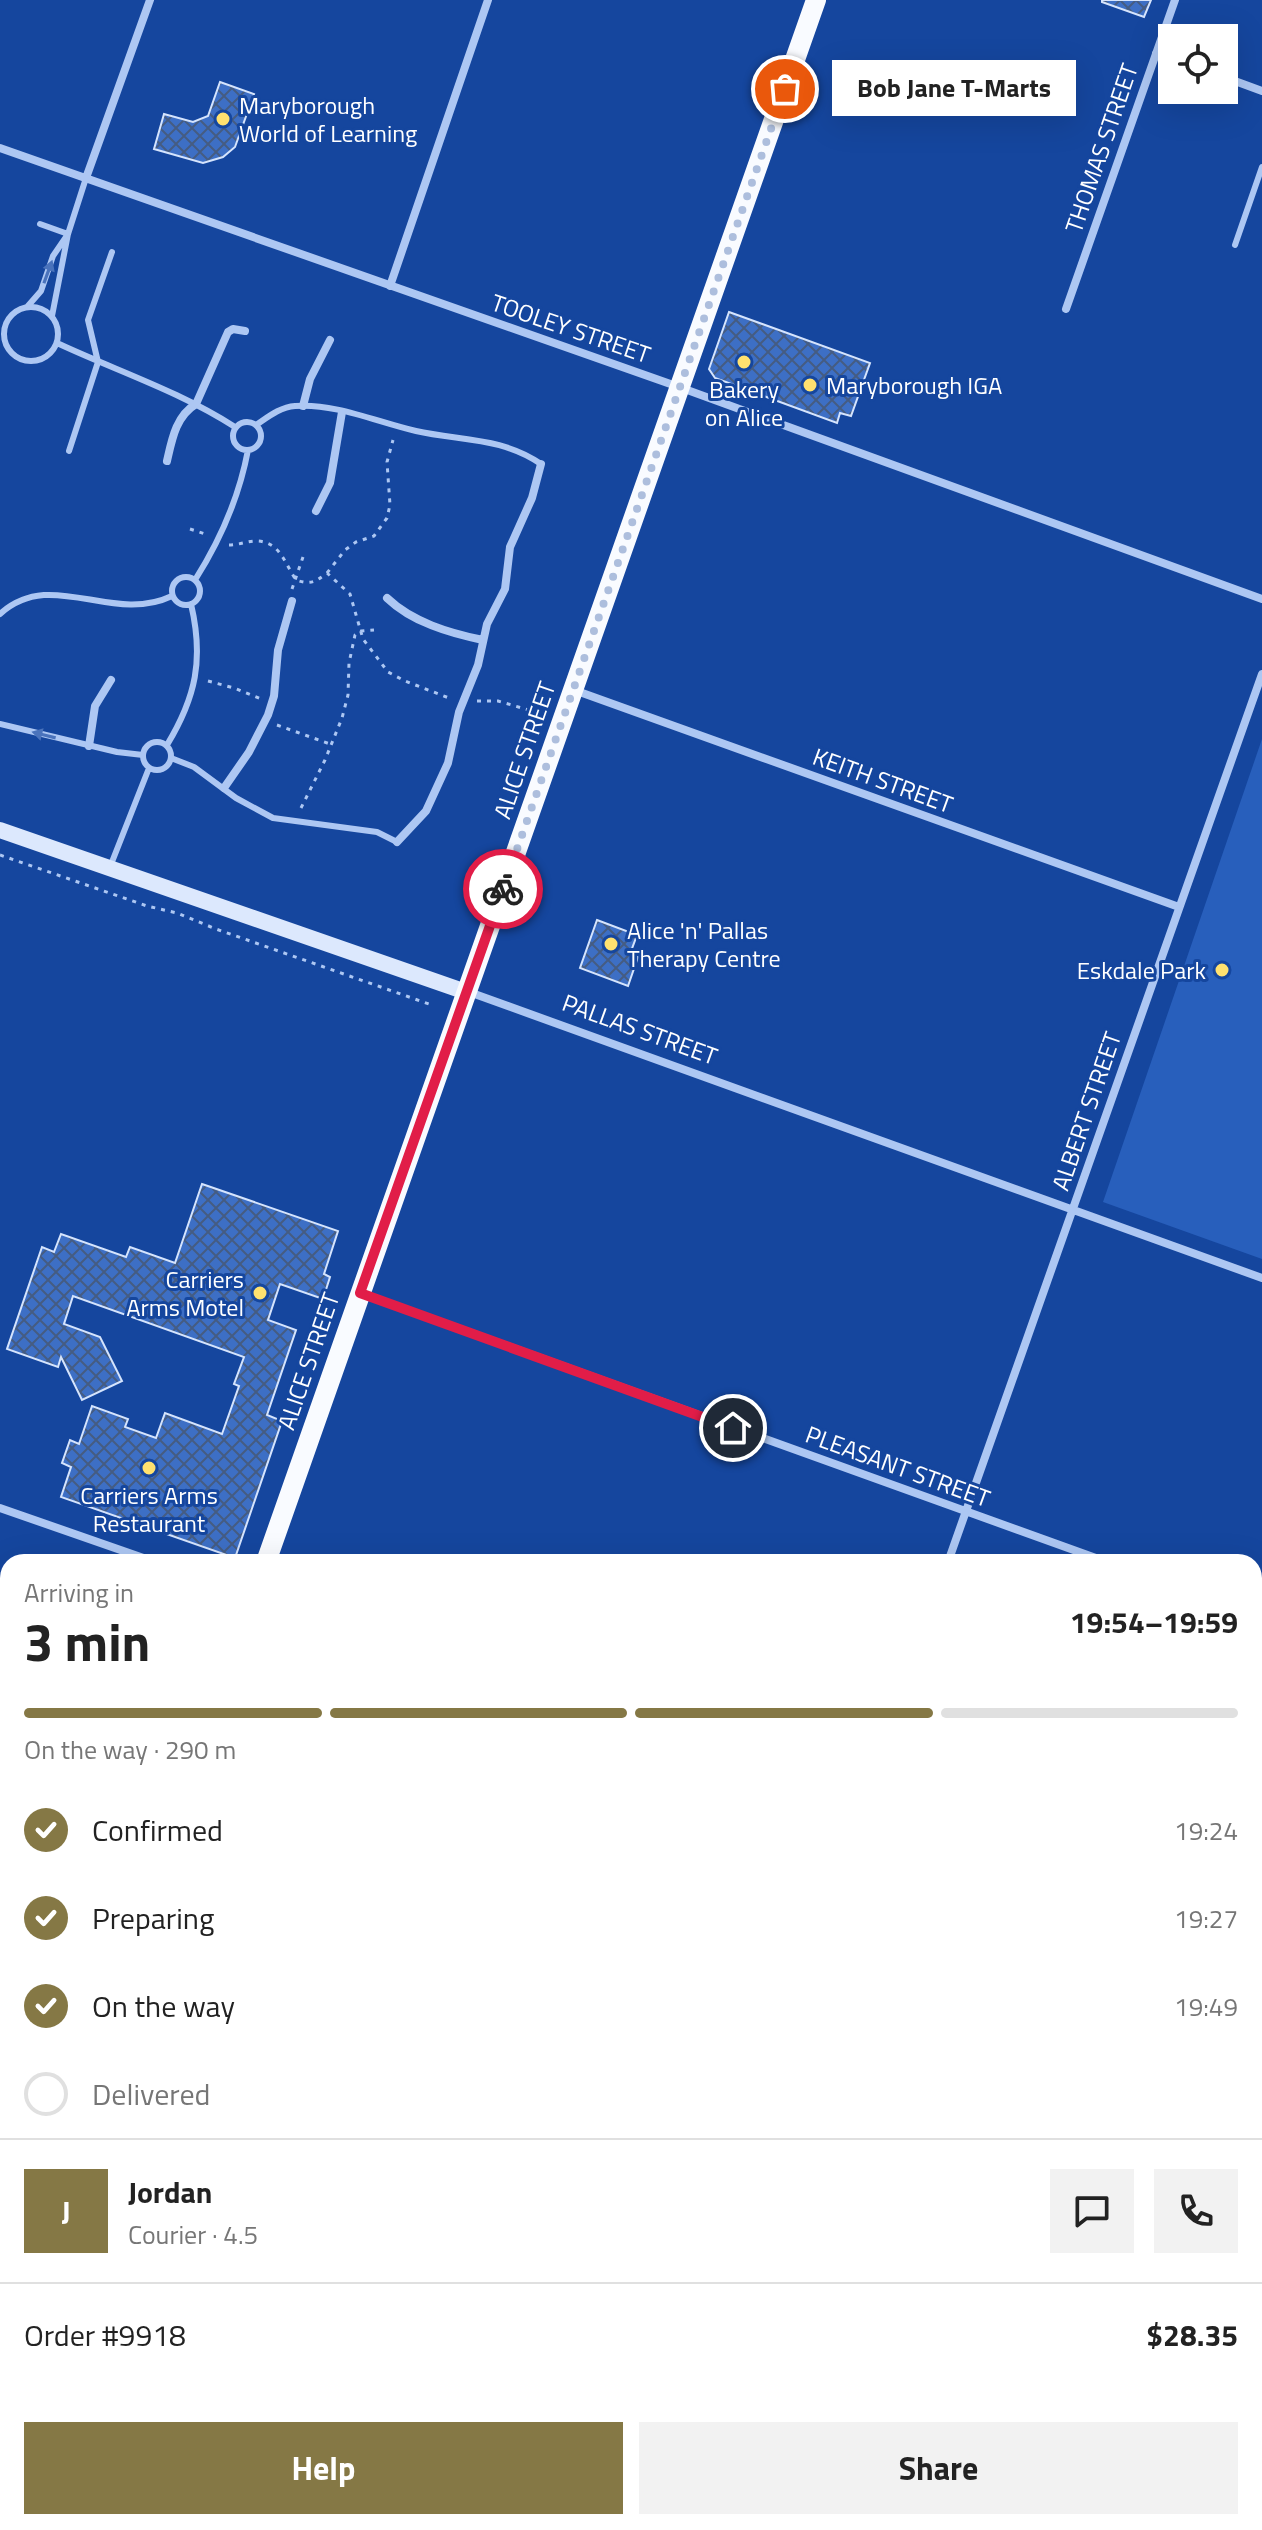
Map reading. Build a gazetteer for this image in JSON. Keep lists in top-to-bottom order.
{
  "streets": {
    "main road": ["ALICE STREET"],
    "street": [
      "THOMAS STREET",
      "TOOLEY STREET",
      "KEITH STREET",
      "PALLAS STREET",
      "ALBERT STREET",
      "PLEASANT STREET"
    ]
  },
  "crossings": [
    ["TOOLEY STREET", "ALICE STREET"],
    ["ALICE STREET", "KEITH STREET"],
    ["ALICE STREET", "PALLAS STREET"],
    ["ALICE STREET", "PLEASANT STREET"],
    ["KEITH STREET", "ALBERT STREET"],
    ["PALLAS STREET", "ALBERT STREET"],
    ["ALBERT STREET", "PLEASANT STREET"]
  ],
  "places": [
    "Bob Jane T-Marts",
    "Maryborough World of Learning",
    "Bakery on Alice",
    "Maryborough IGA",
    "Alice 'n' Pallas Therapy Centre",
    "Eskdale Park",
    "Carriers Arms Motel",
    "Carriers Arms Restaurant"
  ],
  "page": {
    "bubble": "Bob Jane T-Marts",
    "heading": ["3 min", "Arriving in", "19:54–19:59"],
    "panel": [
      "Jordan",
      "Courier · 4.5",
      "Order #9918",
      "$28.35"
    ],
    "bar": "On the way · 290 m",
    "list": [
      ["Confirmed", "19:24"],
      ["Preparing", "19:27"],
      ["On the way", "19:49"],
      "Delivered"
    ],
    "round": "J",
    "buttons": ["Help", "Share"]
  }
}
